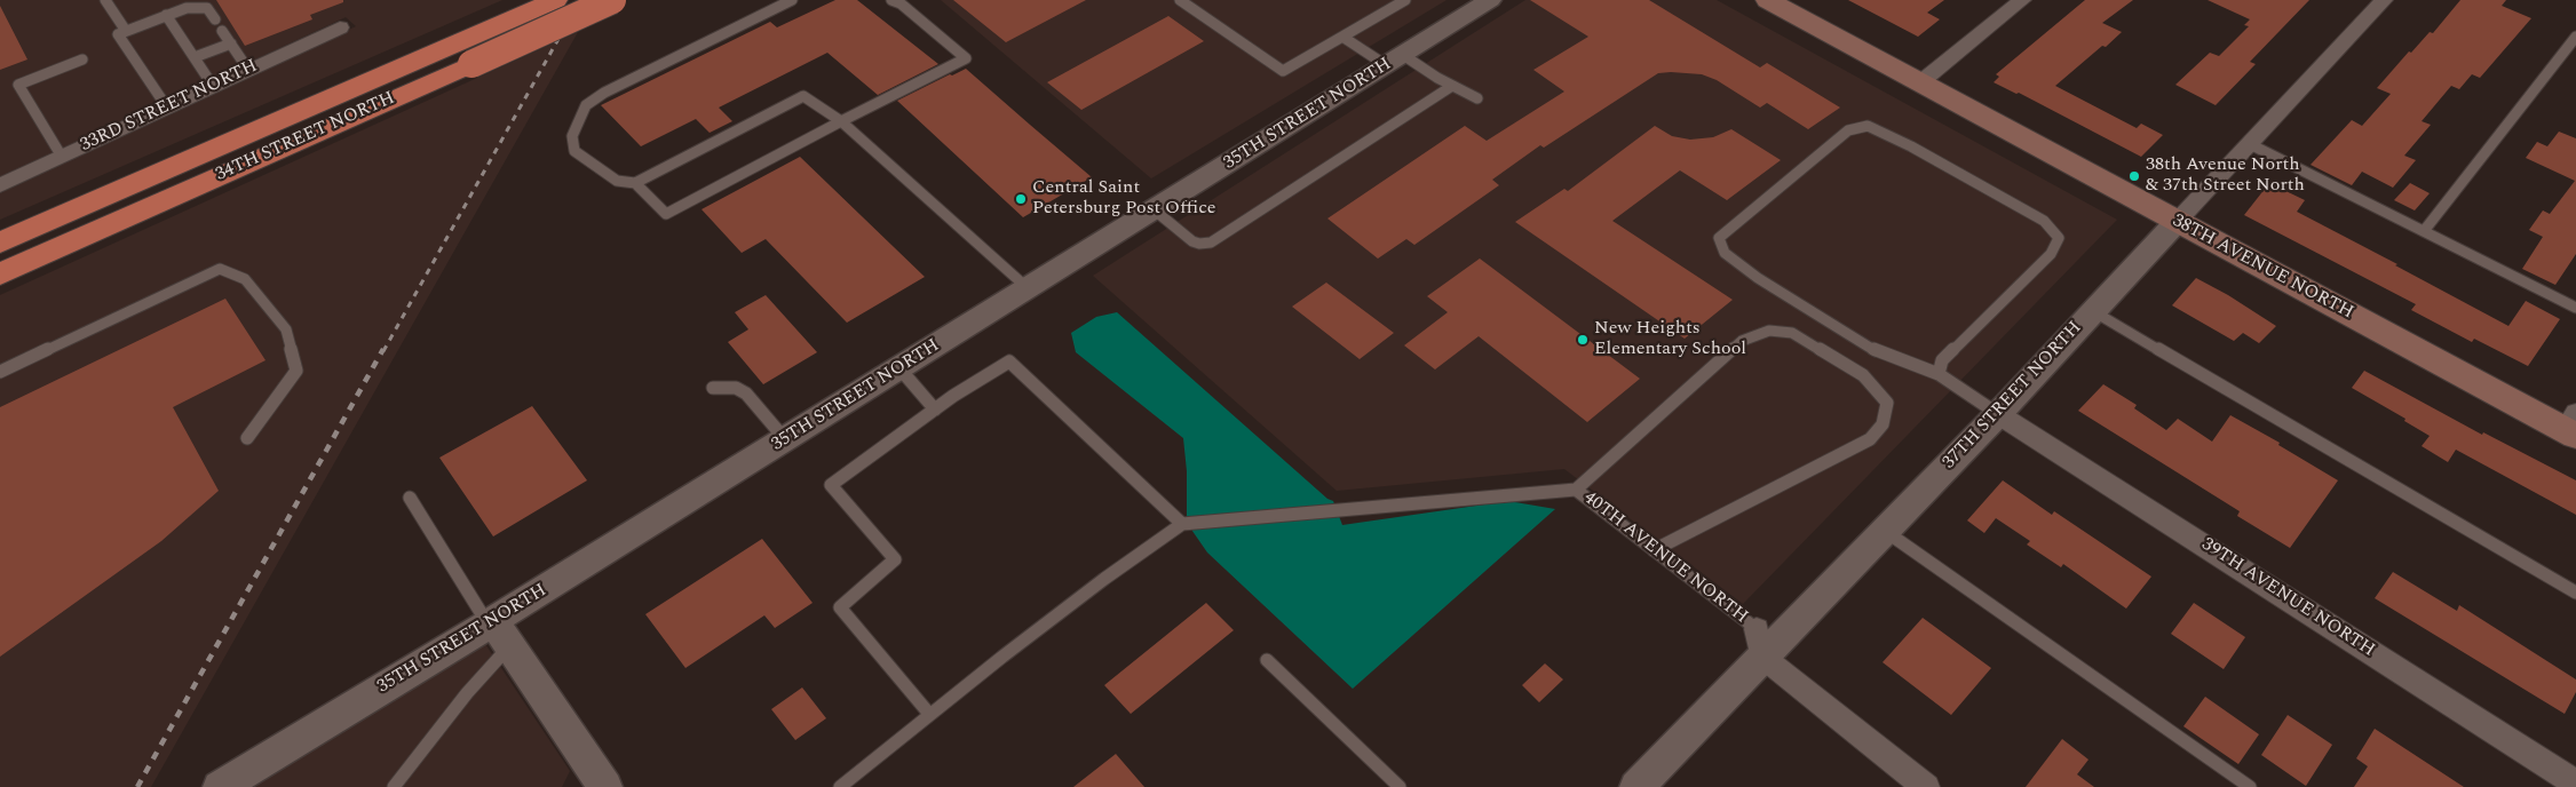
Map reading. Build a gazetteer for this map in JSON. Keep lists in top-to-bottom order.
{
  "streets": {
    "highway": ["34TH STREET NORTH"],
    "main road": ["38TH AVENUE NORTH"],
    "street": [
      "33RD STREET NORTH",
      "35TH STREET NORTH",
      "37TH STREET NORTH",
      "40TH AVENUE NORTH",
      "39TH AVENUE NORTH"
    ]
  },
  "crossings": [
    ["38TH AVENUE NORTH", "37TH STREET NORTH"],
    ["37TH STREET NORTH", "40TH AVENUE NORTH"],
    ["37TH STREET NORTH", "39TH AVENUE NORTH"]
  ],
  "places": ["38th Avenue North & 37th Street North", "Central Saint Petersburg Post Office", "New Heights Elementary School"]
}
